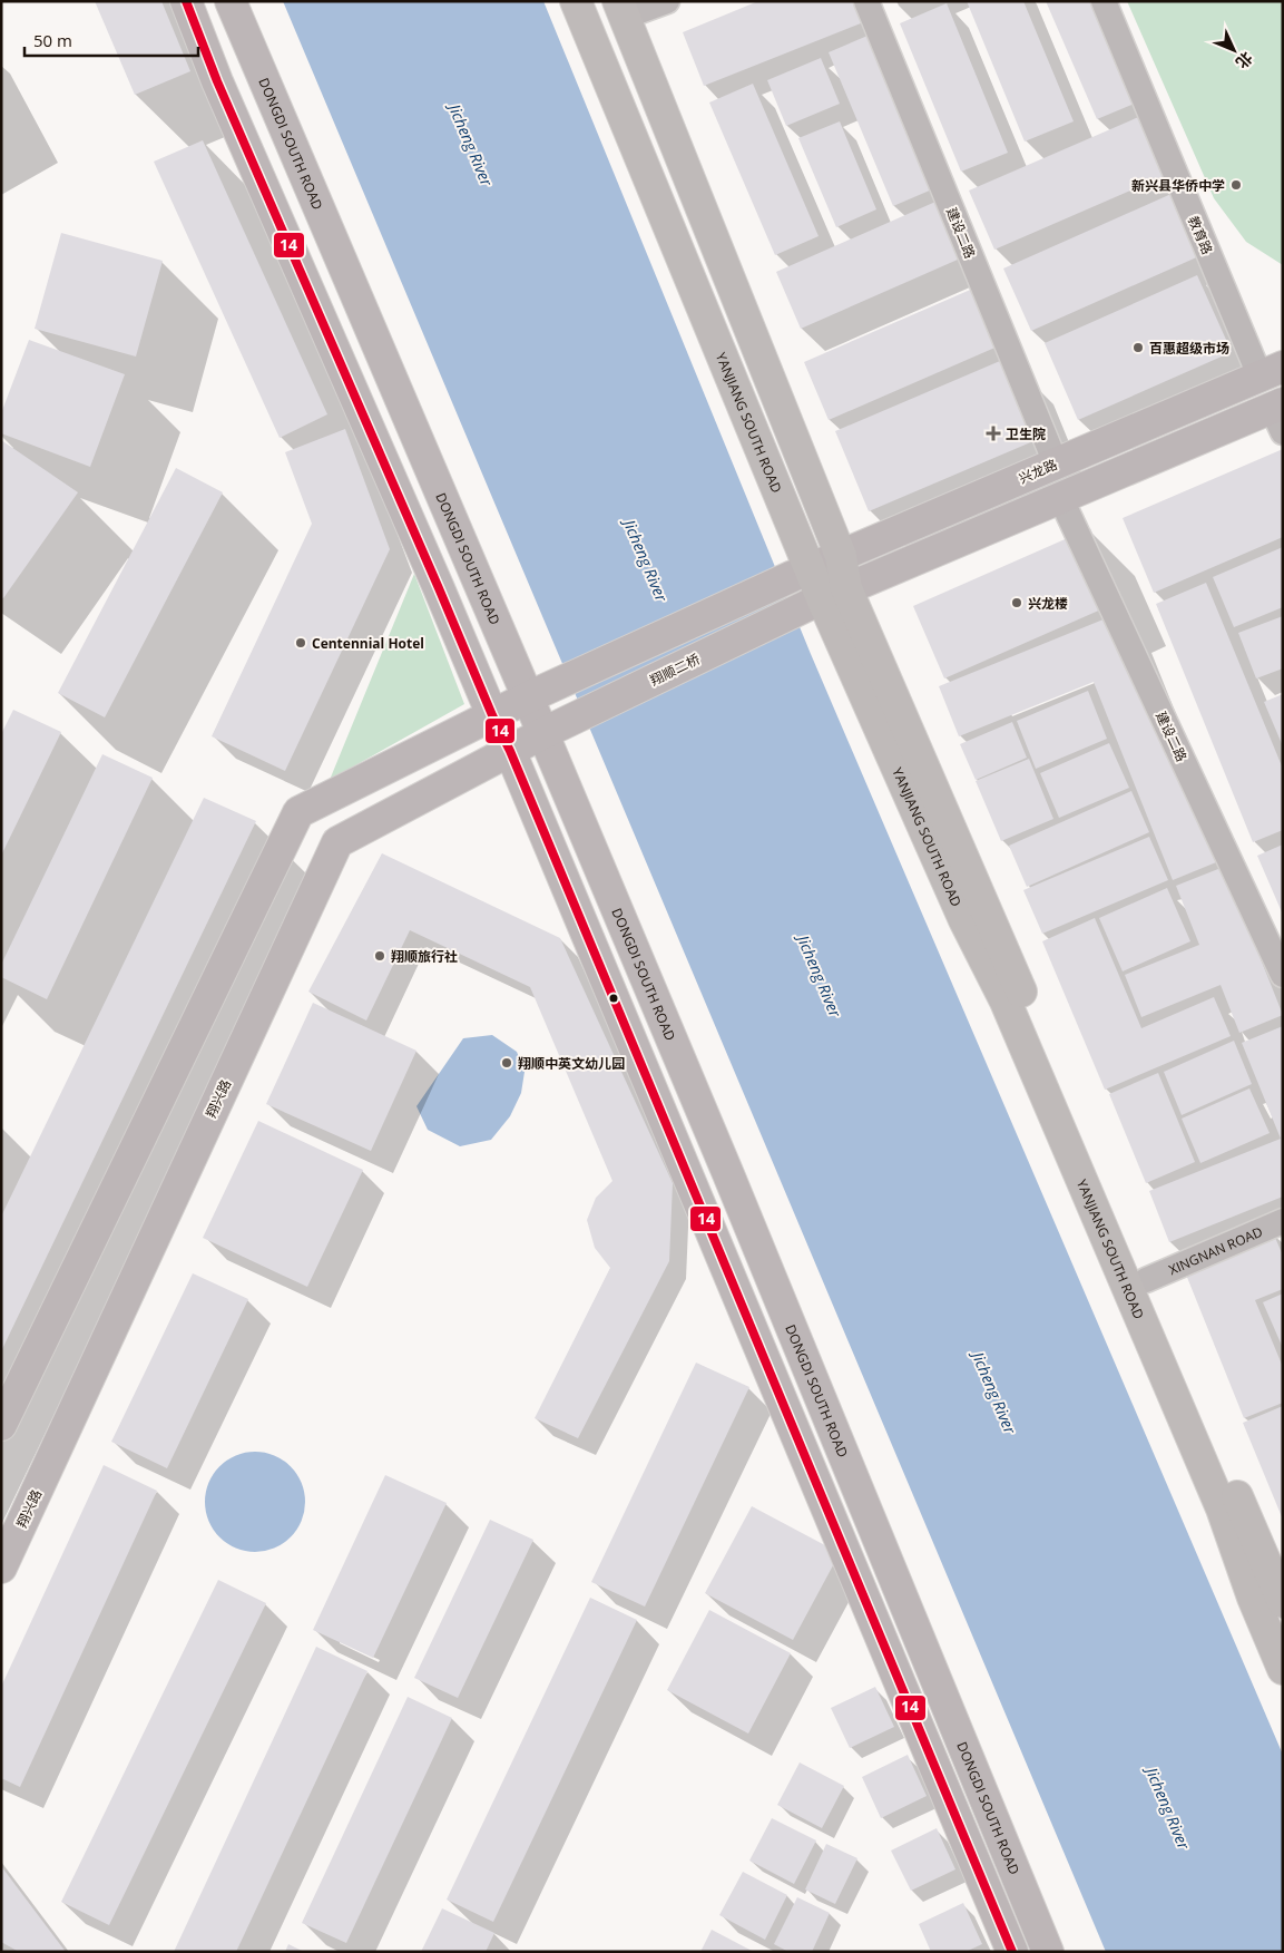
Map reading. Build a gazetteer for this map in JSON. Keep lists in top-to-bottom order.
{
  "streets": {
    "main road": [
      "DONGDI SOUTH ROAD",
      "YANJIANG SOUTH ROAD",
      "兴龙路",
      "翔顺二桥",
      "翔兴路"
    ],
    "street": ["建设二路", "教育路", "XINGNAN ROAD"]
  },
  "crossings": [
    ["DONGDI SOUTH ROAD", "翔顺二桥"],
    ["DONGDI SOUTH ROAD", "翔兴路"],
    ["建设二路", "兴龙路"],
    ["教育路", "兴龙路"],
    ["YANJIANG SOUTH ROAD", "兴龙路"],
    ["YANJIANG SOUTH ROAD", "翔顺二桥"],
    ["YANJIANG SOUTH ROAD", "XINGNAN ROAD"],
    ["翔顺二桥", "翔兴路"]
  ],
  "water": ["Jicheng River"],
  "places": {
    "other": [
      "新兴县华侨中学",
      "百惠超级市场",
      "兴龙楼",
      "Centennial Hotel",
      "翔顺旅行社",
      "翔顺中英文幼儿园"
    ],
    "health": ["卫生院"]
  },
  "lines": ["transit line 14"],
  "scale_bar": "50 m",
  "north": "bottom right"
}
